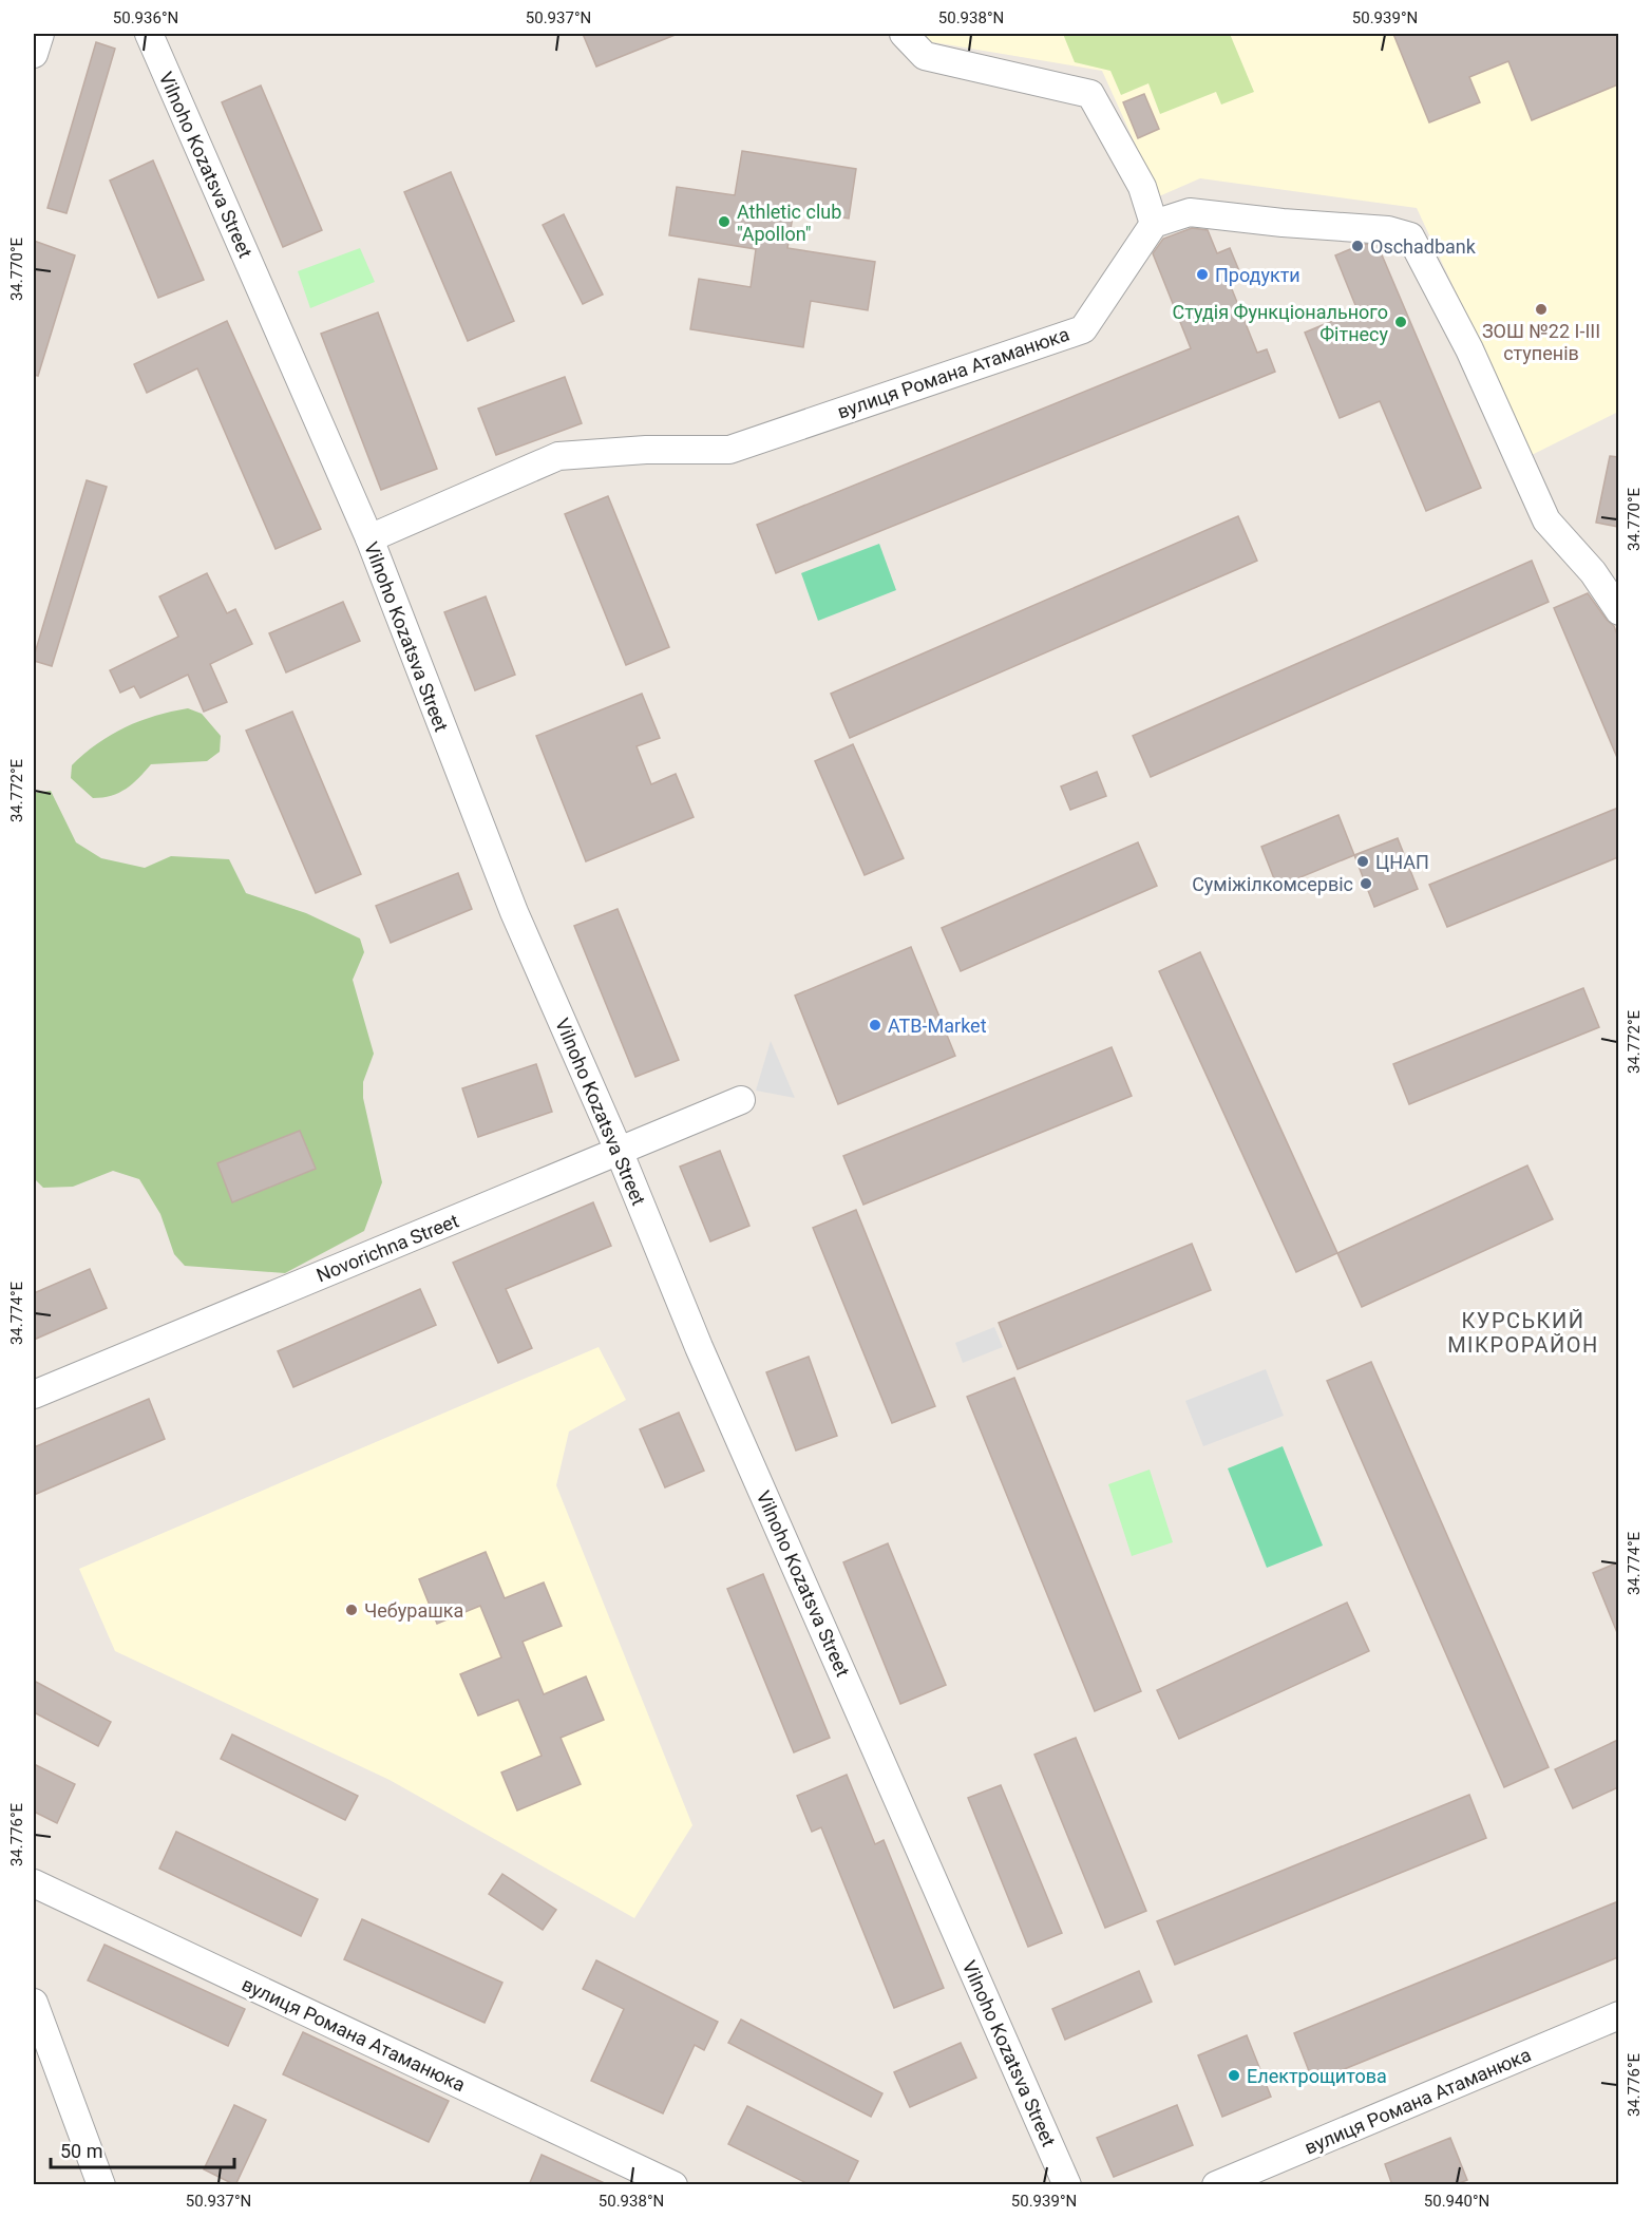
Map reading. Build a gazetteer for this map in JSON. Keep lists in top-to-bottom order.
{
  "streets": {
    "street": ["Vilnoho Kozatsva Street", "вулиця Романа Атаманюка", "Novorichna Street"]
  },
  "crossings": [
    ["Vilnoho Kozatsva Street", "вулиця Романа Атаманюка"],
    ["Vilnoho Kozatsva Street", "Novorichna Street"]
  ],
  "districts": ["КУРСЬКИЙ МІКРОРАЙОН"],
  "places": [
    "Athletic club \"Apollon\"",
    "Oschadbank",
    "Продукти",
    "ЗОШ №22 І-ІІІ ступенів",
    "Студія Функціонального Фітнесу",
    "ЦНАП",
    "Суміжілкомсервіс",
    "ATB-Market",
    "Чебурашка",
    "Електрощитова"
  ],
  "scale_bar": "50 m",
  "coordinates": [
    "50.936°N",
    "50.937°N",
    "50.938°N",
    "50.939°N",
    "34.770°E",
    "34.772°E",
    "34.774°E",
    "34.776°E",
    "50.940°N"
  ]
}
